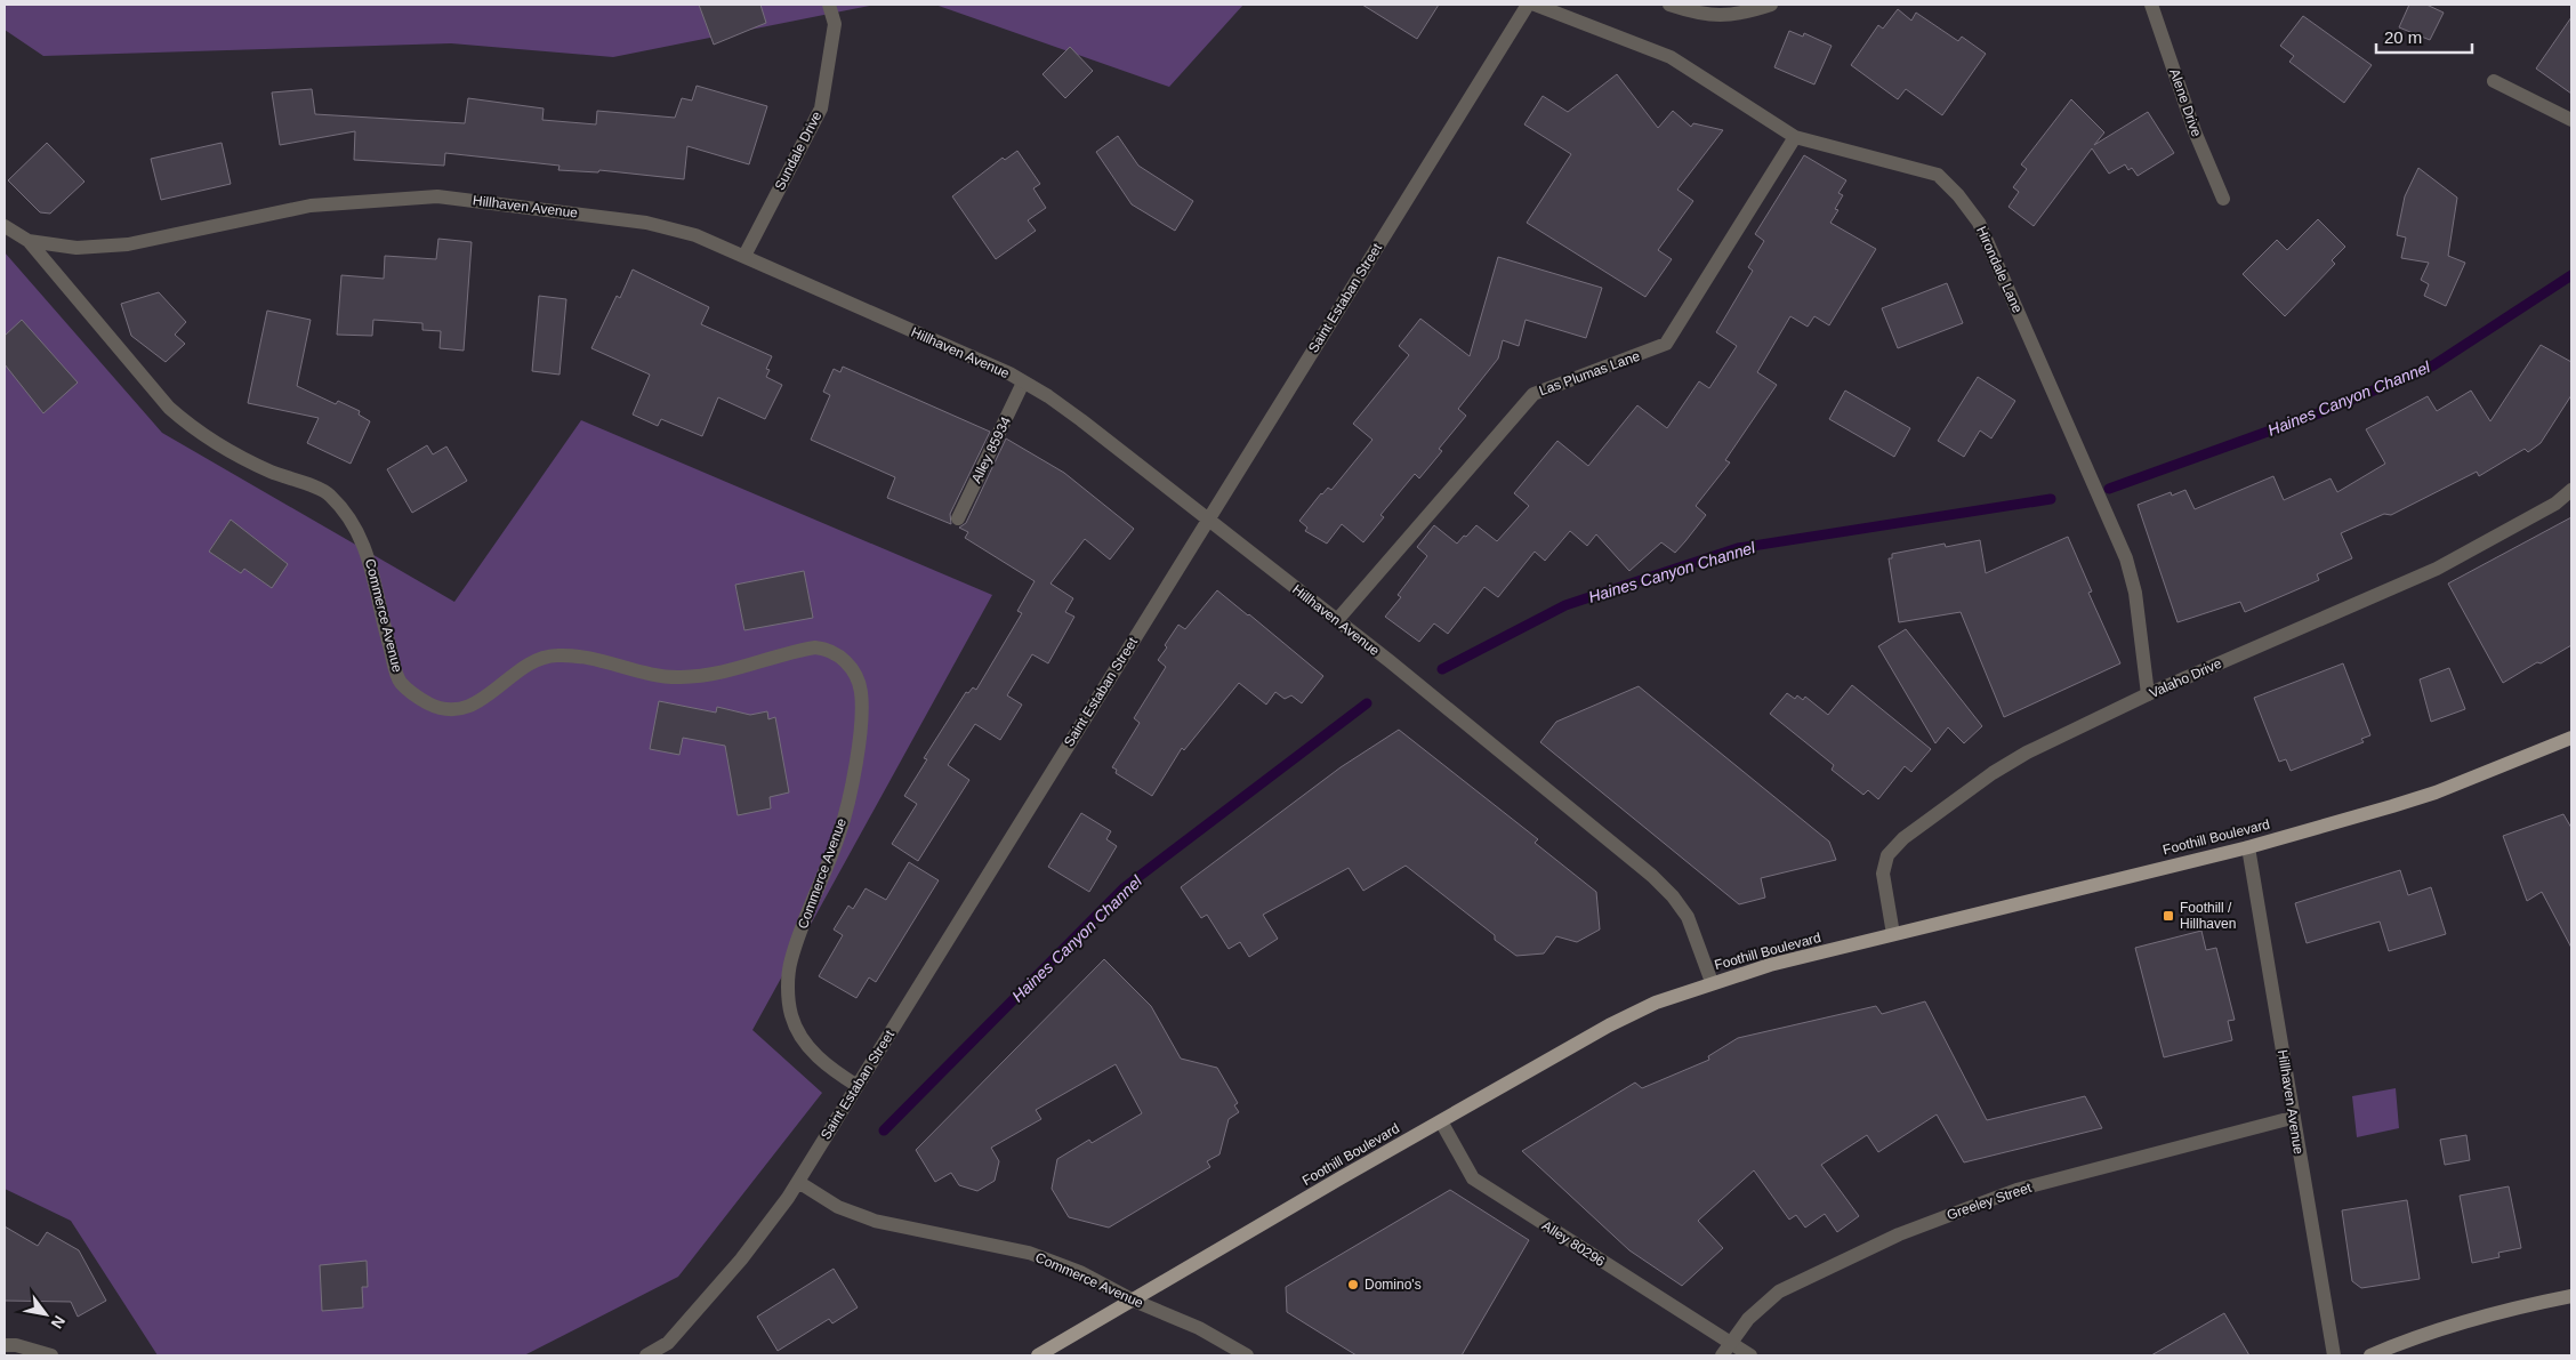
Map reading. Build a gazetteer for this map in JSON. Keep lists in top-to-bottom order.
{
  "streets": {
    "main road": ["Foothill Boulevard"],
    "street": [
      "Alene Drive",
      "Sundale Drive",
      "Hillhaven Avenue",
      "Hirondale Lane",
      "Saint Estaban Street",
      "Las Plumas Lane",
      "Alley 85934",
      "Commerce Avenue",
      "Valaho Drive",
      "Greeley Street",
      "Alley 80296"
    ]
  },
  "crossings": [
    ["Sundale Drive", "Hillhaven Avenue"],
    ["Hillhaven Avenue", "Saint Estaban Street"],
    ["Hillhaven Avenue", "Las Plumas Lane"],
    ["Hillhaven Avenue", "Alley 85934"],
    ["Hillhaven Avenue", "Commerce Avenue"],
    ["Hillhaven Avenue", "Foothill Boulevard"],
    ["Hillhaven Avenue", "Greeley Street"],
    ["Hirondale Lane", "Las Plumas Lane"],
    ["Hirondale Lane", "Valaho Drive"],
    ["Saint Estaban Street", "Commerce Avenue"],
    ["Commerce Avenue", "Foothill Boulevard"],
    ["Valaho Drive", "Foothill Boulevard"],
    ["Foothill Boulevard", "Alley 80296"],
    ["Greeley Street", "Alley 80296"]
  ],
  "water": ["Haines Canyon Channel"],
  "places": {
    "transit": ["Foothill / Hillhaven"],
    "other": ["Domino's"]
  },
  "scale_bar": "20 m",
  "north": "bottom right"
}
